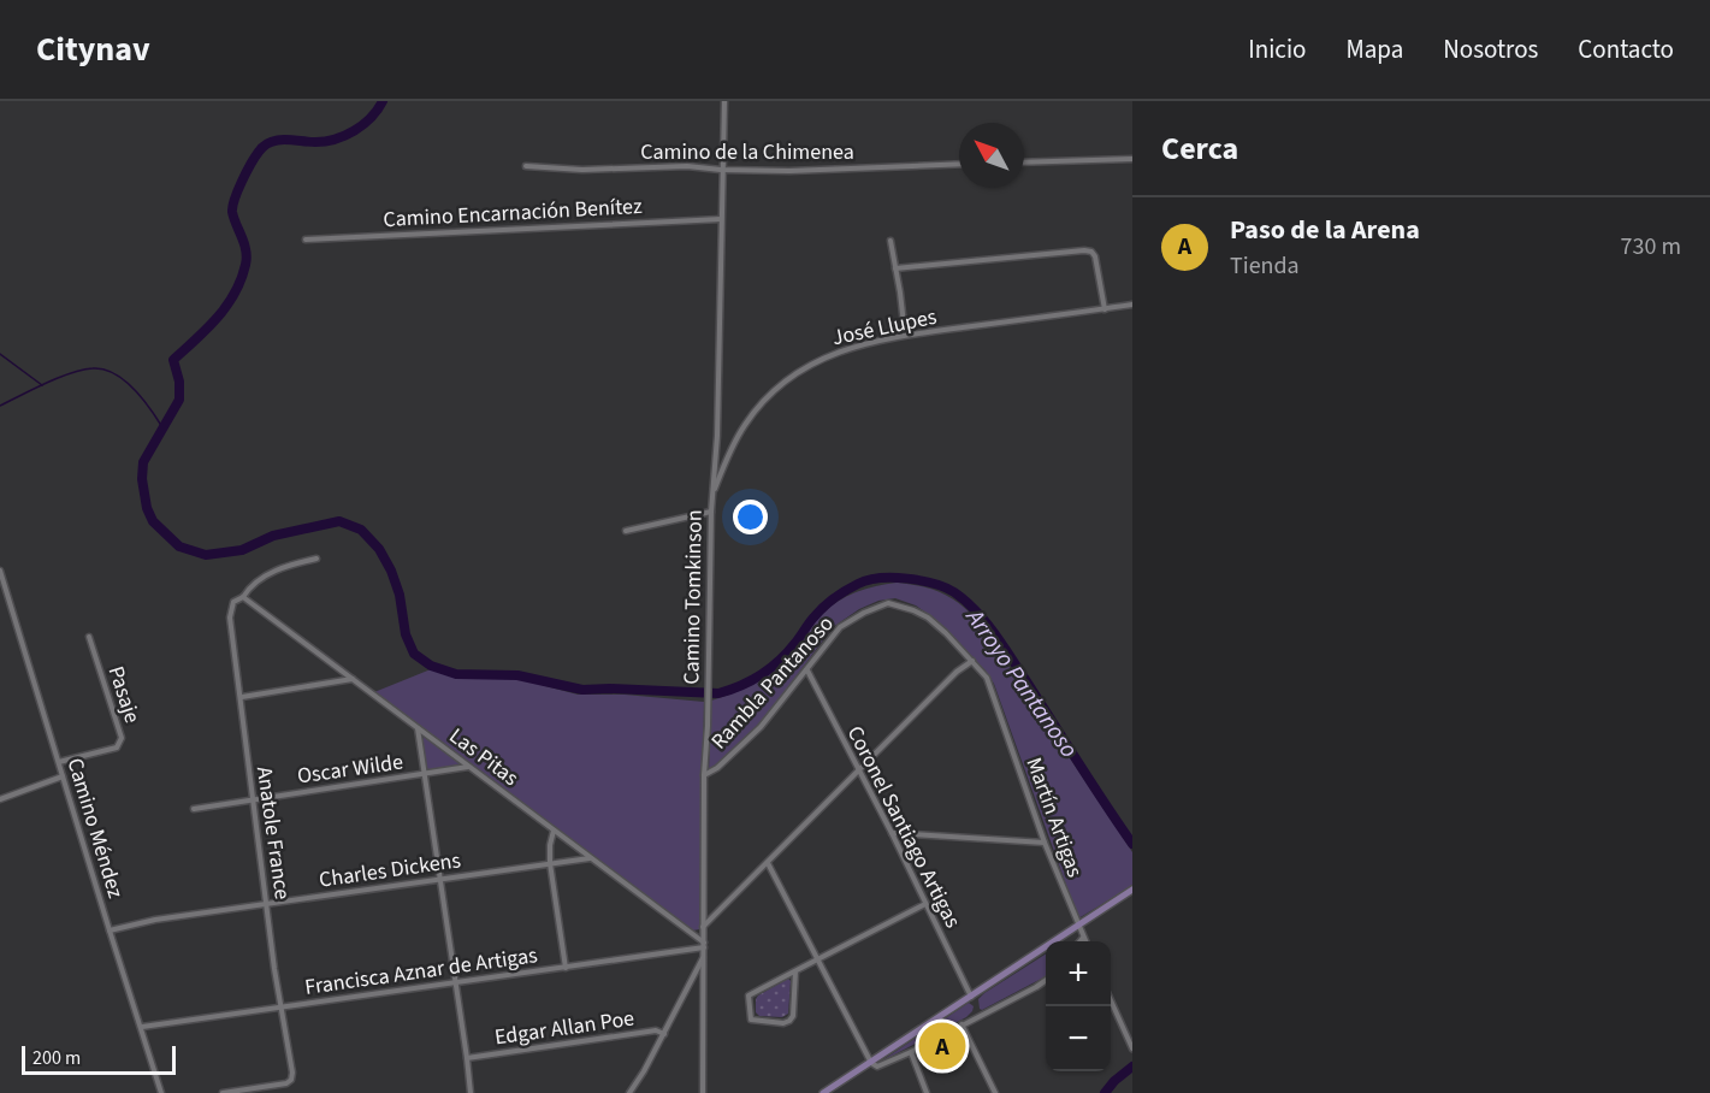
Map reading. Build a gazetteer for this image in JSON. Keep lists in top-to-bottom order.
{
  "streets": {
    "street": [
      "Camino de la Chimenea",
      "Camino Encarnación Benítez",
      "José Llupes",
      "Camino Tomkinson",
      "Rambla Pantanoso",
      "Pasaje",
      "Las Pitas",
      "Oscar Wilde",
      "Martín Artigas",
      "Coronel Santiago Artigas",
      "Camino Méndez",
      "Anatole France",
      "Charles Dickens",
      "Francisca Aznar de Artigas",
      "Edgar Allan Poe"
    ]
  },
  "crossings": [
    ["Camino de la Chimenea", "Camino Tomkinson"],
    ["Camino Encarnación Benítez", "Camino Tomkinson"],
    ["José Llupes", "Camino Tomkinson"],
    ["Camino Tomkinson", "Rambla Pantanoso"],
    ["Camino Tomkinson", "Las Pitas"],
    ["Camino Tomkinson", "Francisca Aznar de Artigas"],
    ["Rambla Pantanoso", "Martín Artigas"],
    ["Rambla Pantanoso", "Coronel Santiago Artigas"],
    ["Pasaje", "Camino Méndez"],
    ["Las Pitas", "Oscar Wilde"],
    ["Las Pitas", "Anatole France"],
    ["Las Pitas", "Charles Dickens"],
    ["Las Pitas", "Francisca Aznar de Artigas"],
    ["Oscar Wilde", "Anatole France"],
    ["Camino Méndez", "Charles Dickens"],
    ["Camino Méndez", "Francisca Aznar de Artigas"],
    ["Anatole France", "Charles Dickens"],
    ["Anatole France", "Francisca Aznar de Artigas"]
  ],
  "water": ["Arroyo Pantanoso"],
  "scale_bar": "200 m",
  "north": "top left",
  "page": {
    "header": "Citynav",
    "nav": [
      "Inicio",
      "Mapa",
      "Nosotros",
      "Contacto"
    ],
    "heading": "Cerca",
    "list": [
      {
        "mark": "A",
        "name": "Paso de la Arena",
        "note": "Tienda",
        "value": "730 m"
      }
    ],
    "map_buttons": ["+", "−"],
    "pins": "A",
    "scale": "200 m"
  }
}
